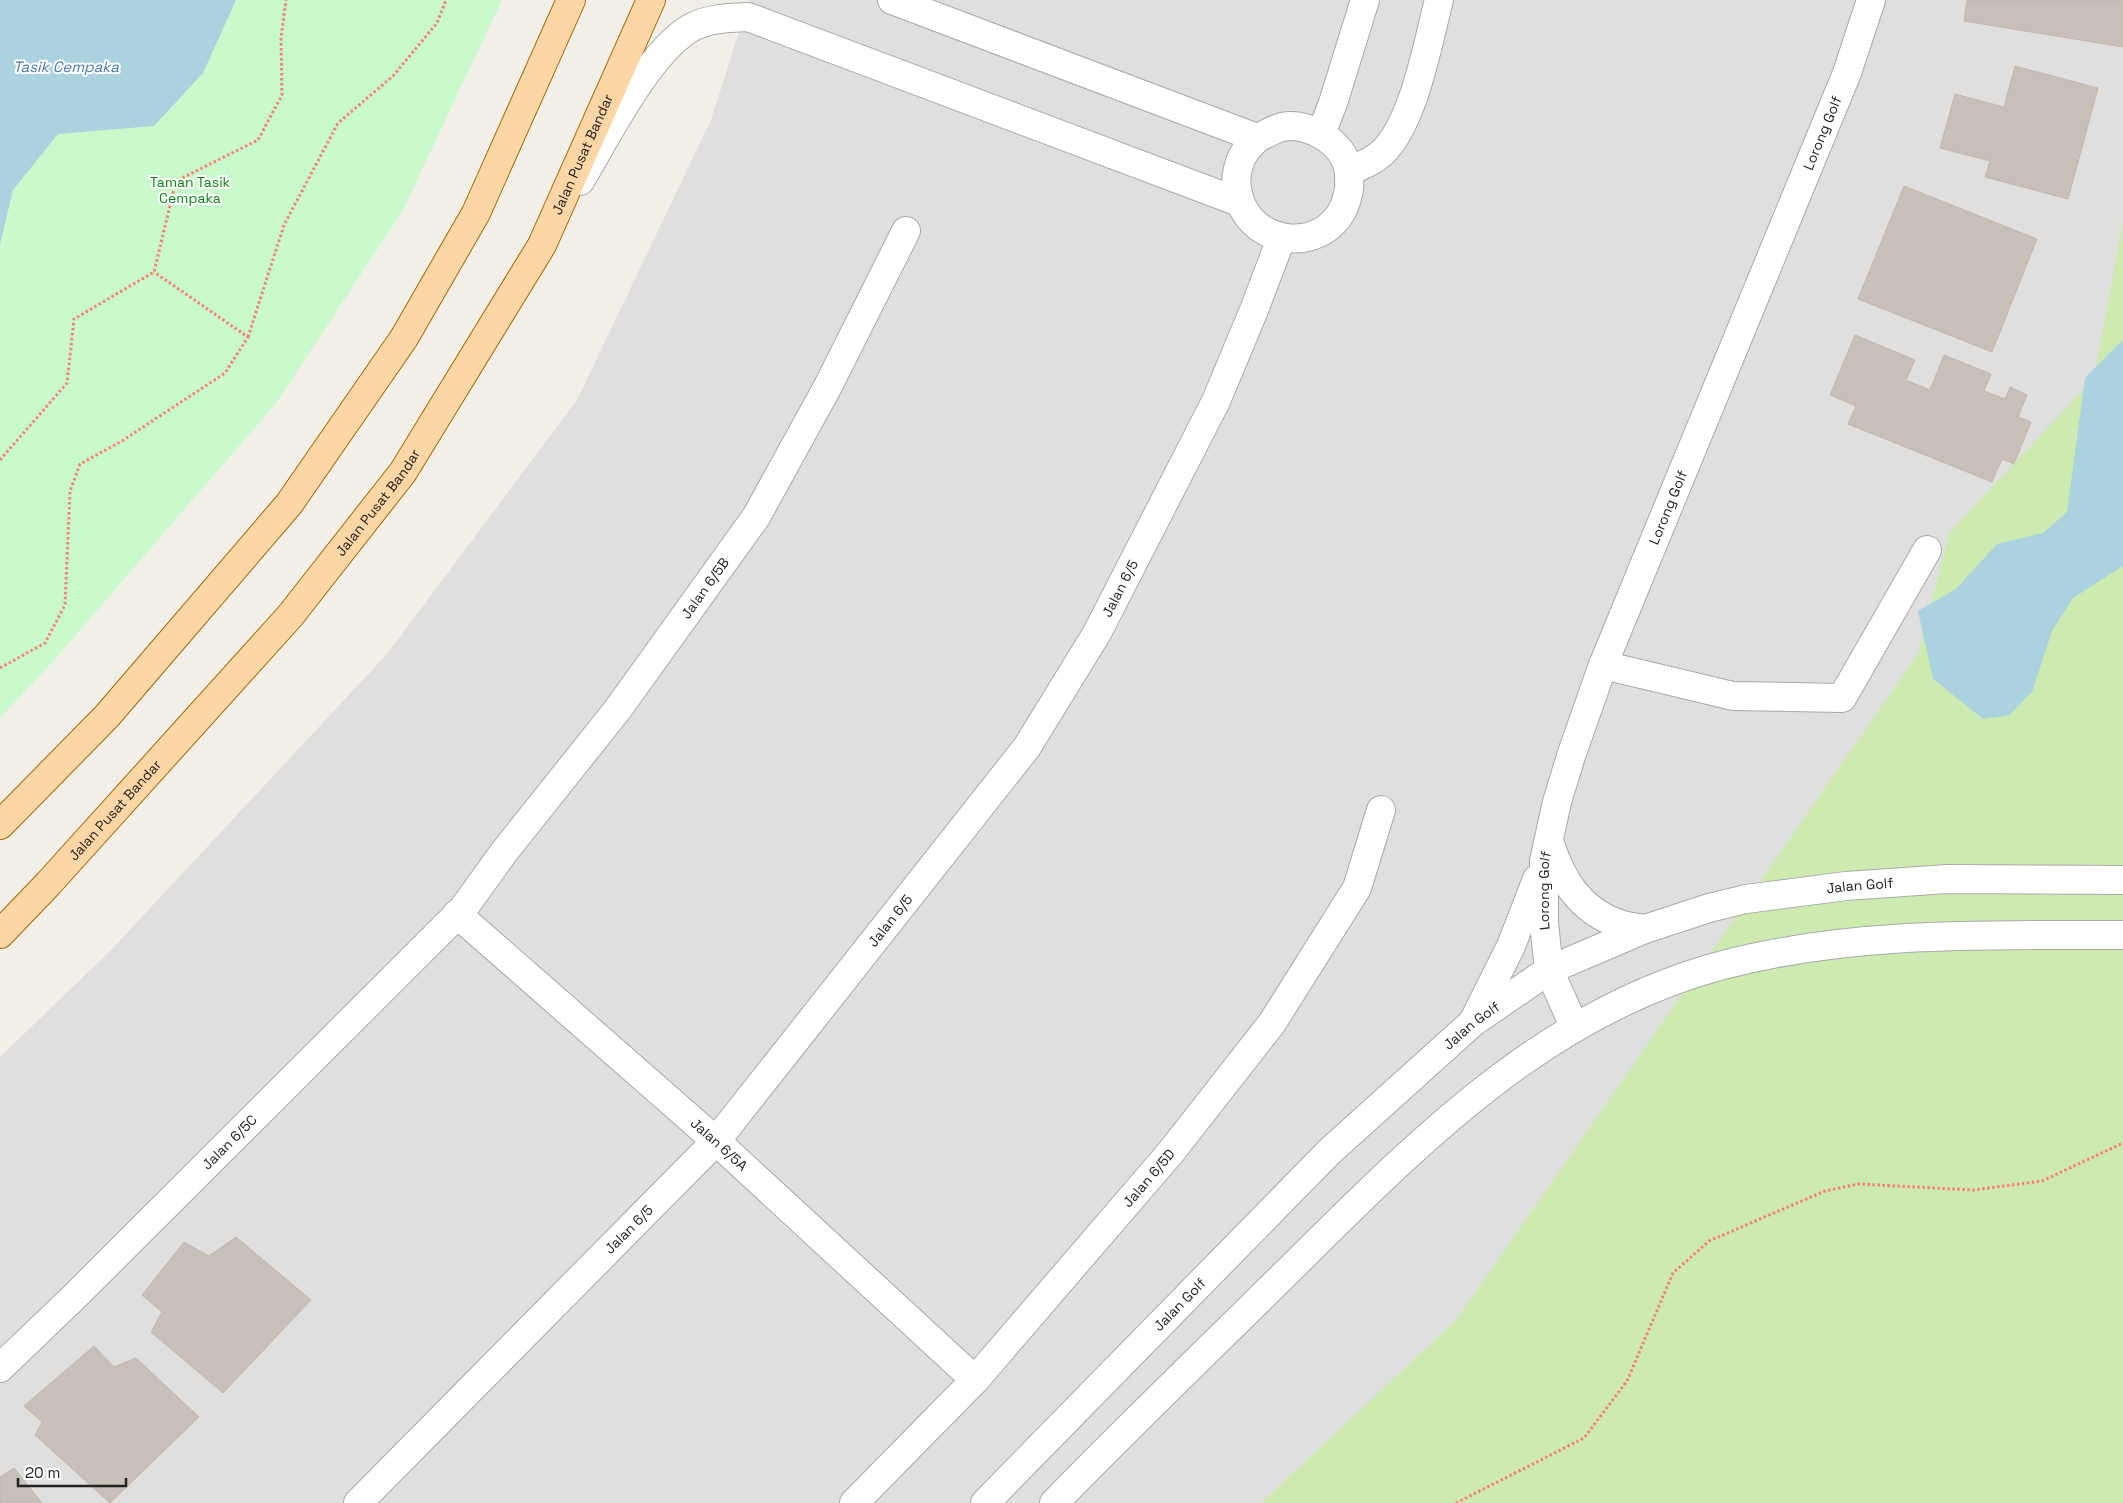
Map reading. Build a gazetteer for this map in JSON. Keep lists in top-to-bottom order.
{
  "streets": {
    "main road": ["Jalan Pusat Bandar"],
    "street": [
      "Lorong Golf",
      "Jalan 6/5B",
      "Jalan 6/5",
      "Jalan Golf",
      "Jalan 6/5C",
      "Jalan 6/5A",
      "Jalan 6/5D"
    ]
  },
  "crossings": [
    ["Lorong Golf", "Jalan Golf"],
    ["Jalan 6/5B", "Jalan 6/5C"],
    ["Jalan 6/5B", "Jalan 6/5A"],
    ["Jalan 6/5", "Jalan 6/5A"],
    ["Jalan 6/5C", "Jalan 6/5A"],
    ["Jalan 6/5A", "Jalan 6/5D"]
  ],
  "water": ["Tasik Cempaka"],
  "parks": ["Taman Tasik Cempaka"],
  "scale_bar": "20 m"
}
